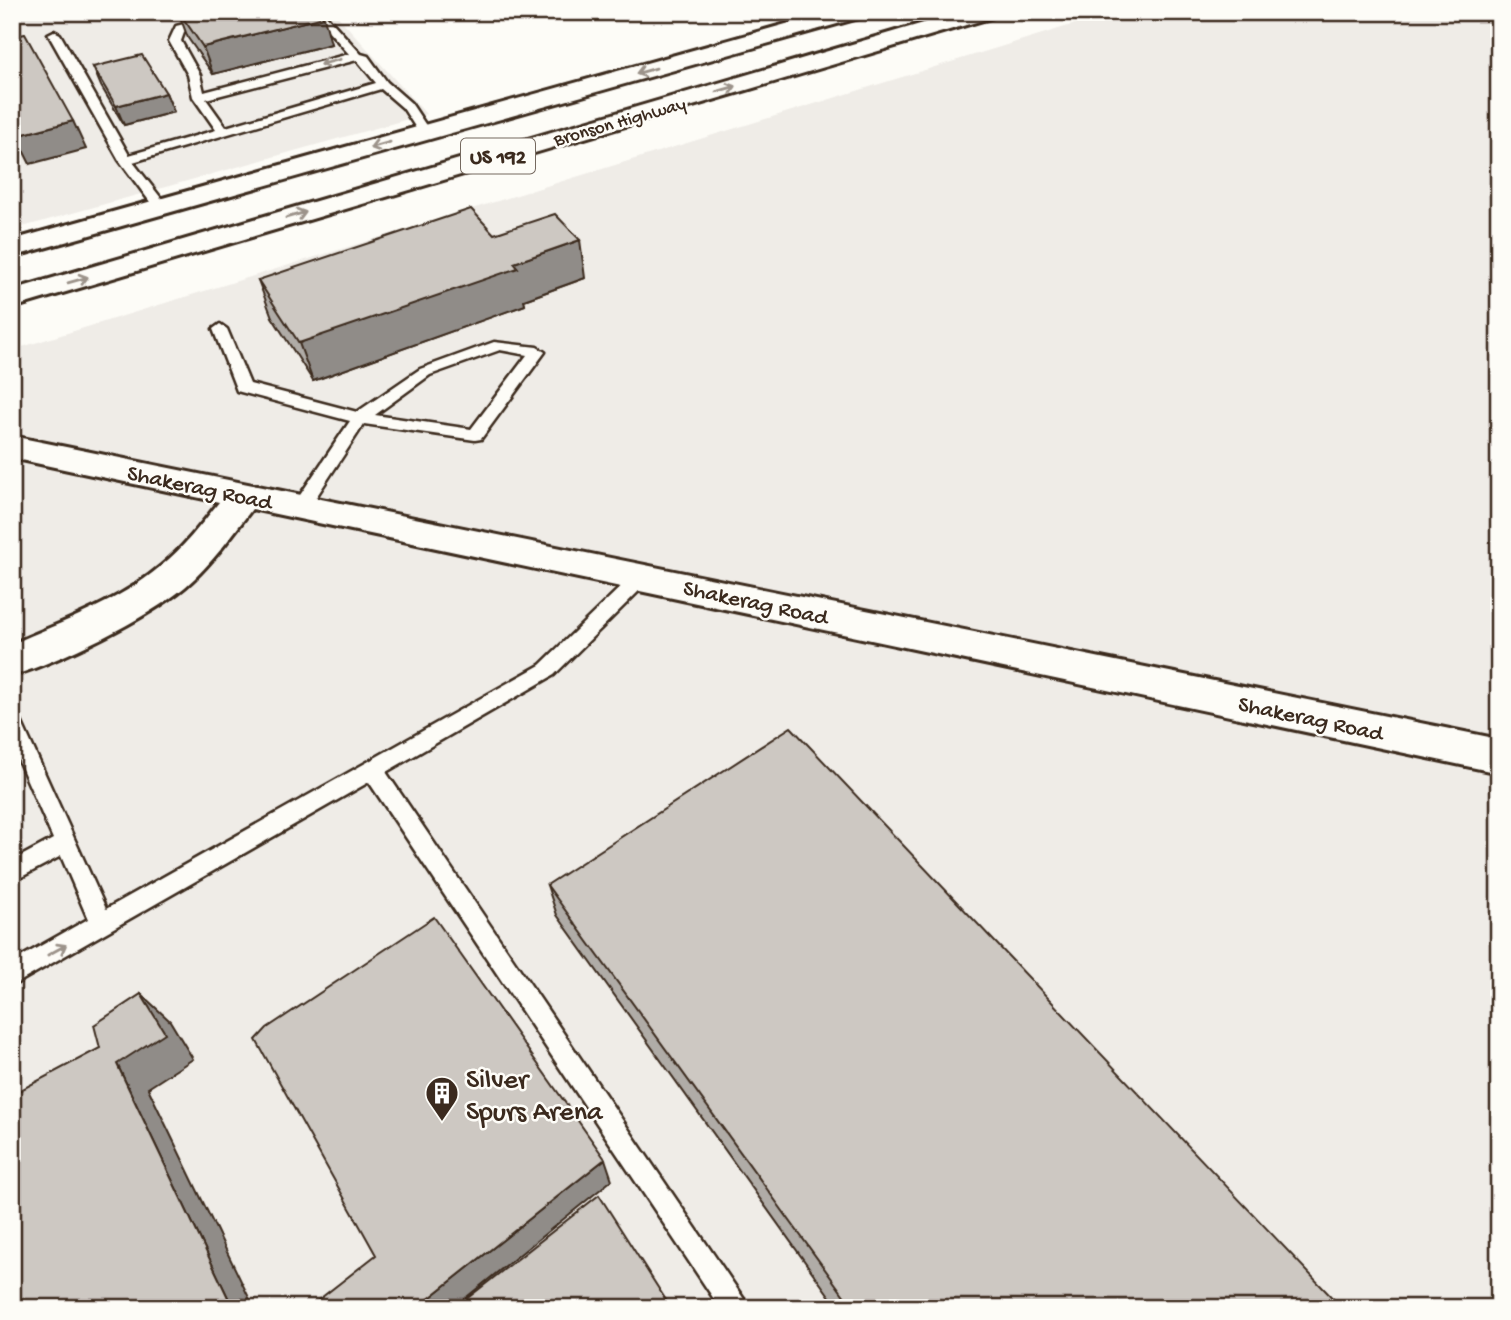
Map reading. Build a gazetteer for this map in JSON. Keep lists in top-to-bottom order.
{
  "streets": {
    "main road": ["Bronson Highway", "US 192", "Shakerag Road"]
  },
  "places": {
    "building": ["Silver Spurs Arena"]
  }
}
